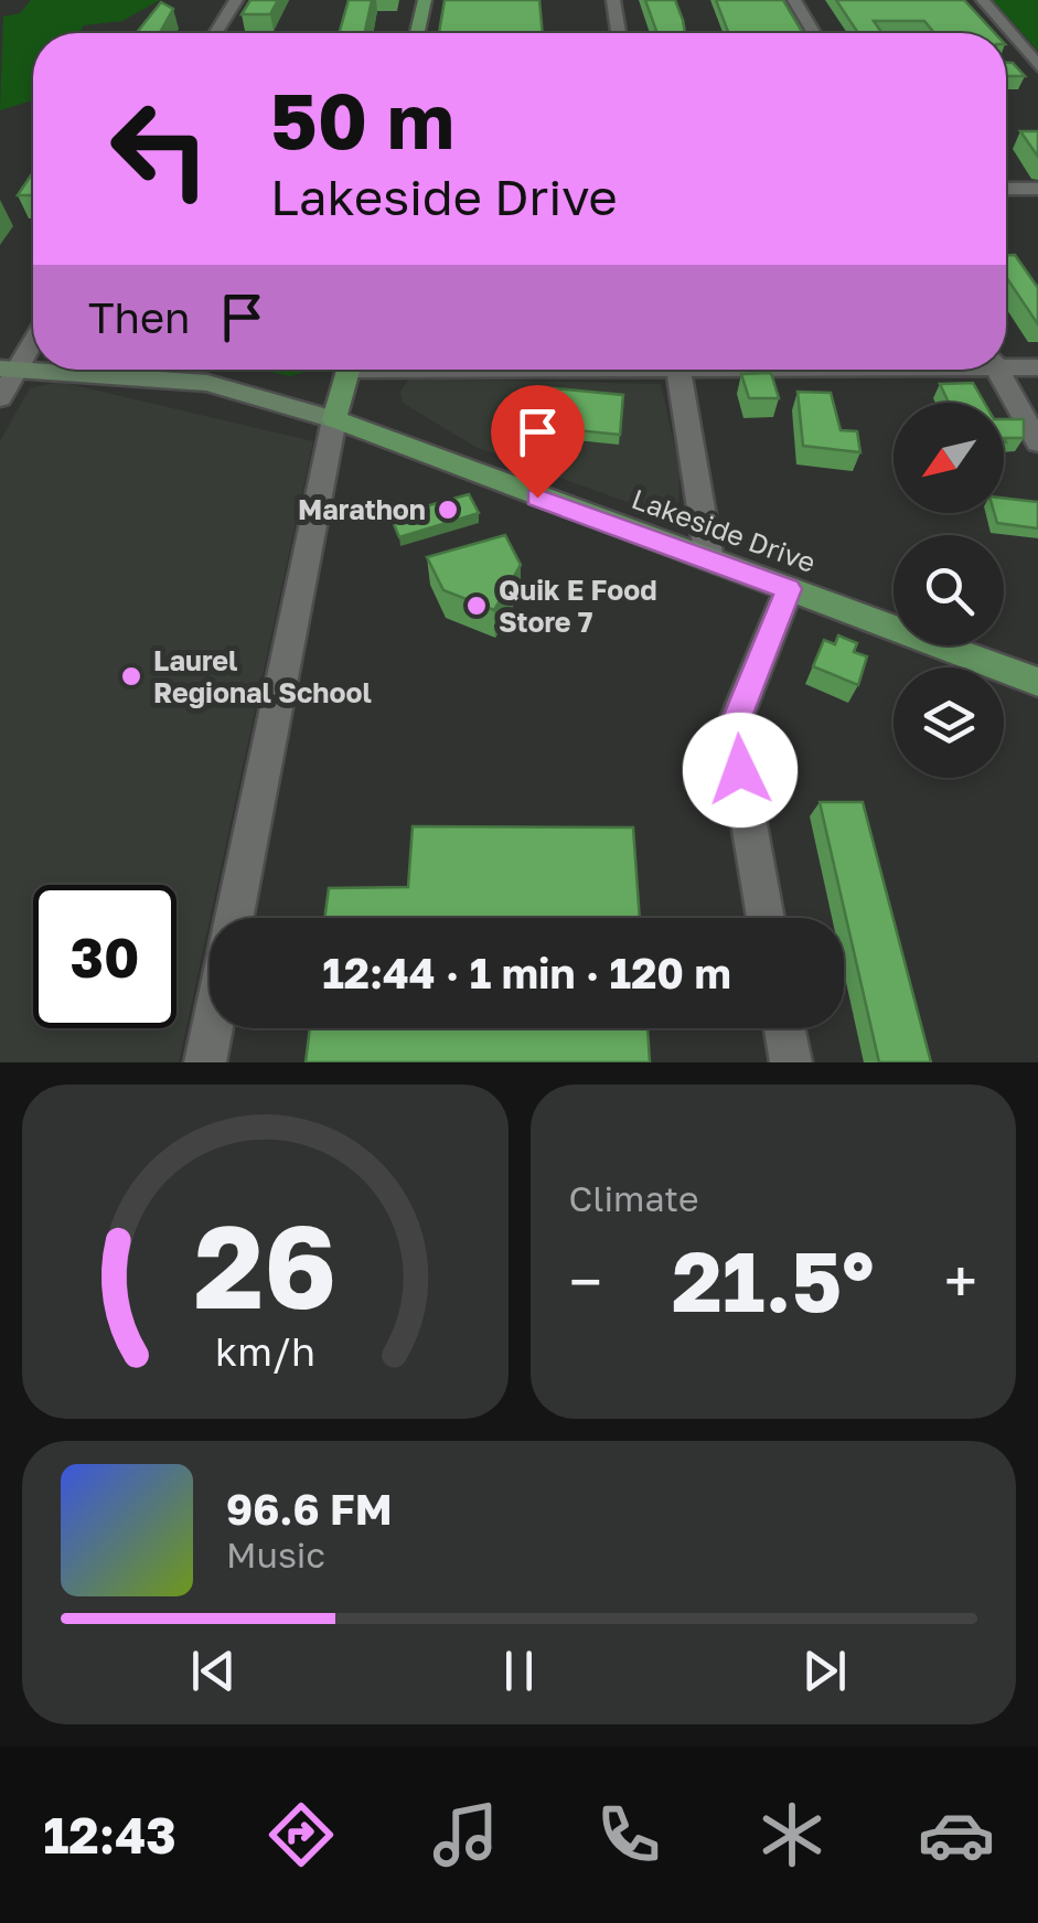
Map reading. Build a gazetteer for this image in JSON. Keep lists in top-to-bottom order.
{
  "streets": {
    "main road": ["Lakeside Drive"]
  },
  "places": ["Marathon", "Quik E Food Store 7", "Laurel Regional School"],
  "north": "bottom left",
  "page": {
    "turn": ["50 m", "Lakeside Drive"],
    "then": "Then",
    "limit": "30",
    "trip": "12:44 · 1 min · 120 m",
    "tile": "Climate",
    "heat": ["−", "21.5°", "+"],
    "song": ["96.6 FM", "Music"],
    "tabs": "12:43",
    "gauge": ["26", "km/h"]
  }
}
